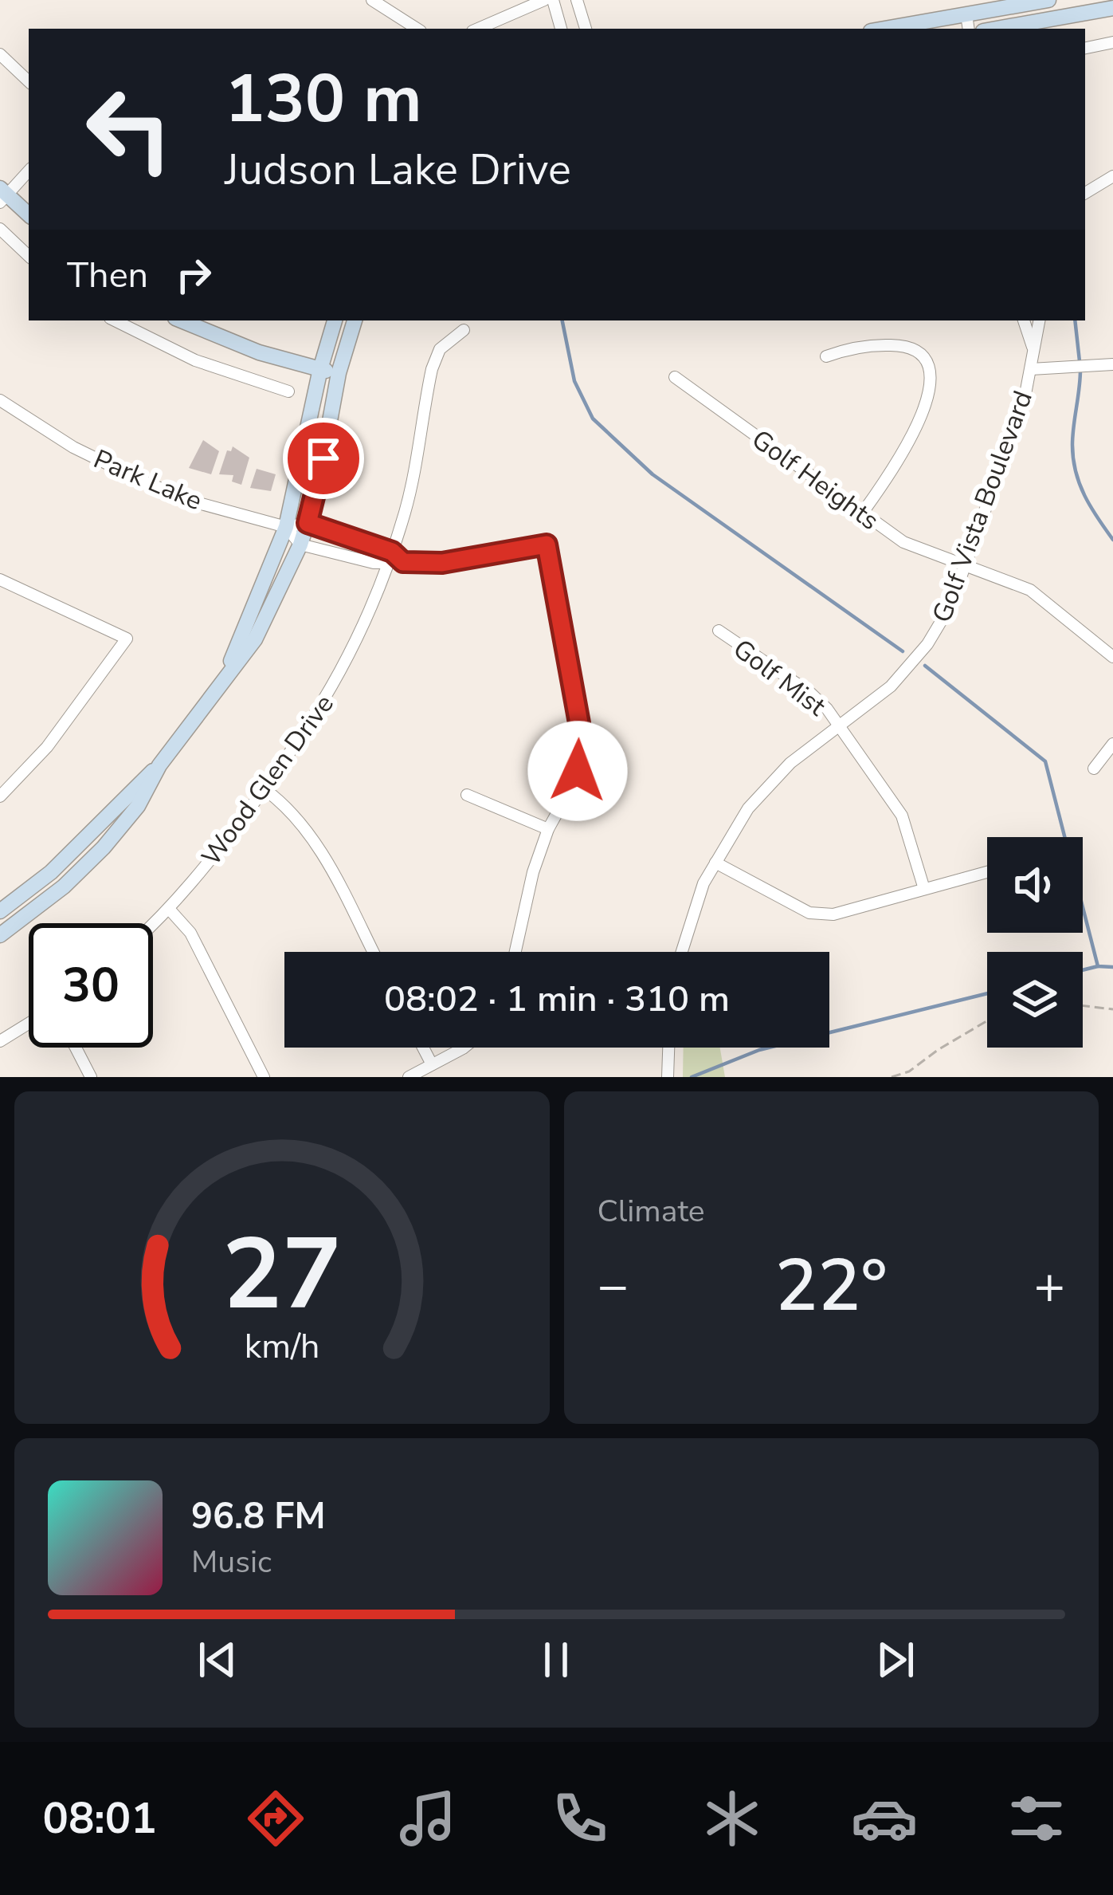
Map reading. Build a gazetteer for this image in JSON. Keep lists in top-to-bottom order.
{
  "streets": {
    "street": [
      "Park Lake",
      "Golf Heights",
      "Golf Vista Boulevard",
      "Golf Mist",
      "Wood Glen Drive"
    ]
  },
  "crossings": [
    ["Golf Heights", "Golf Vista Boulevard"],
    ["Golf Vista Boulevard", "Golf Mist"]
  ],
  "page": {
    "turn": ["130 m", "Judson Lake Drive"],
    "then": "Then",
    "limit": "30",
    "trip": "08:02 · 1 min · 310 m",
    "tile": "Climate",
    "heat": ["−", "22°", "+"],
    "song": ["96.8 FM", "Music"],
    "tabs": "08:01",
    "gauge": ["27", "km/h"]
  }
}
